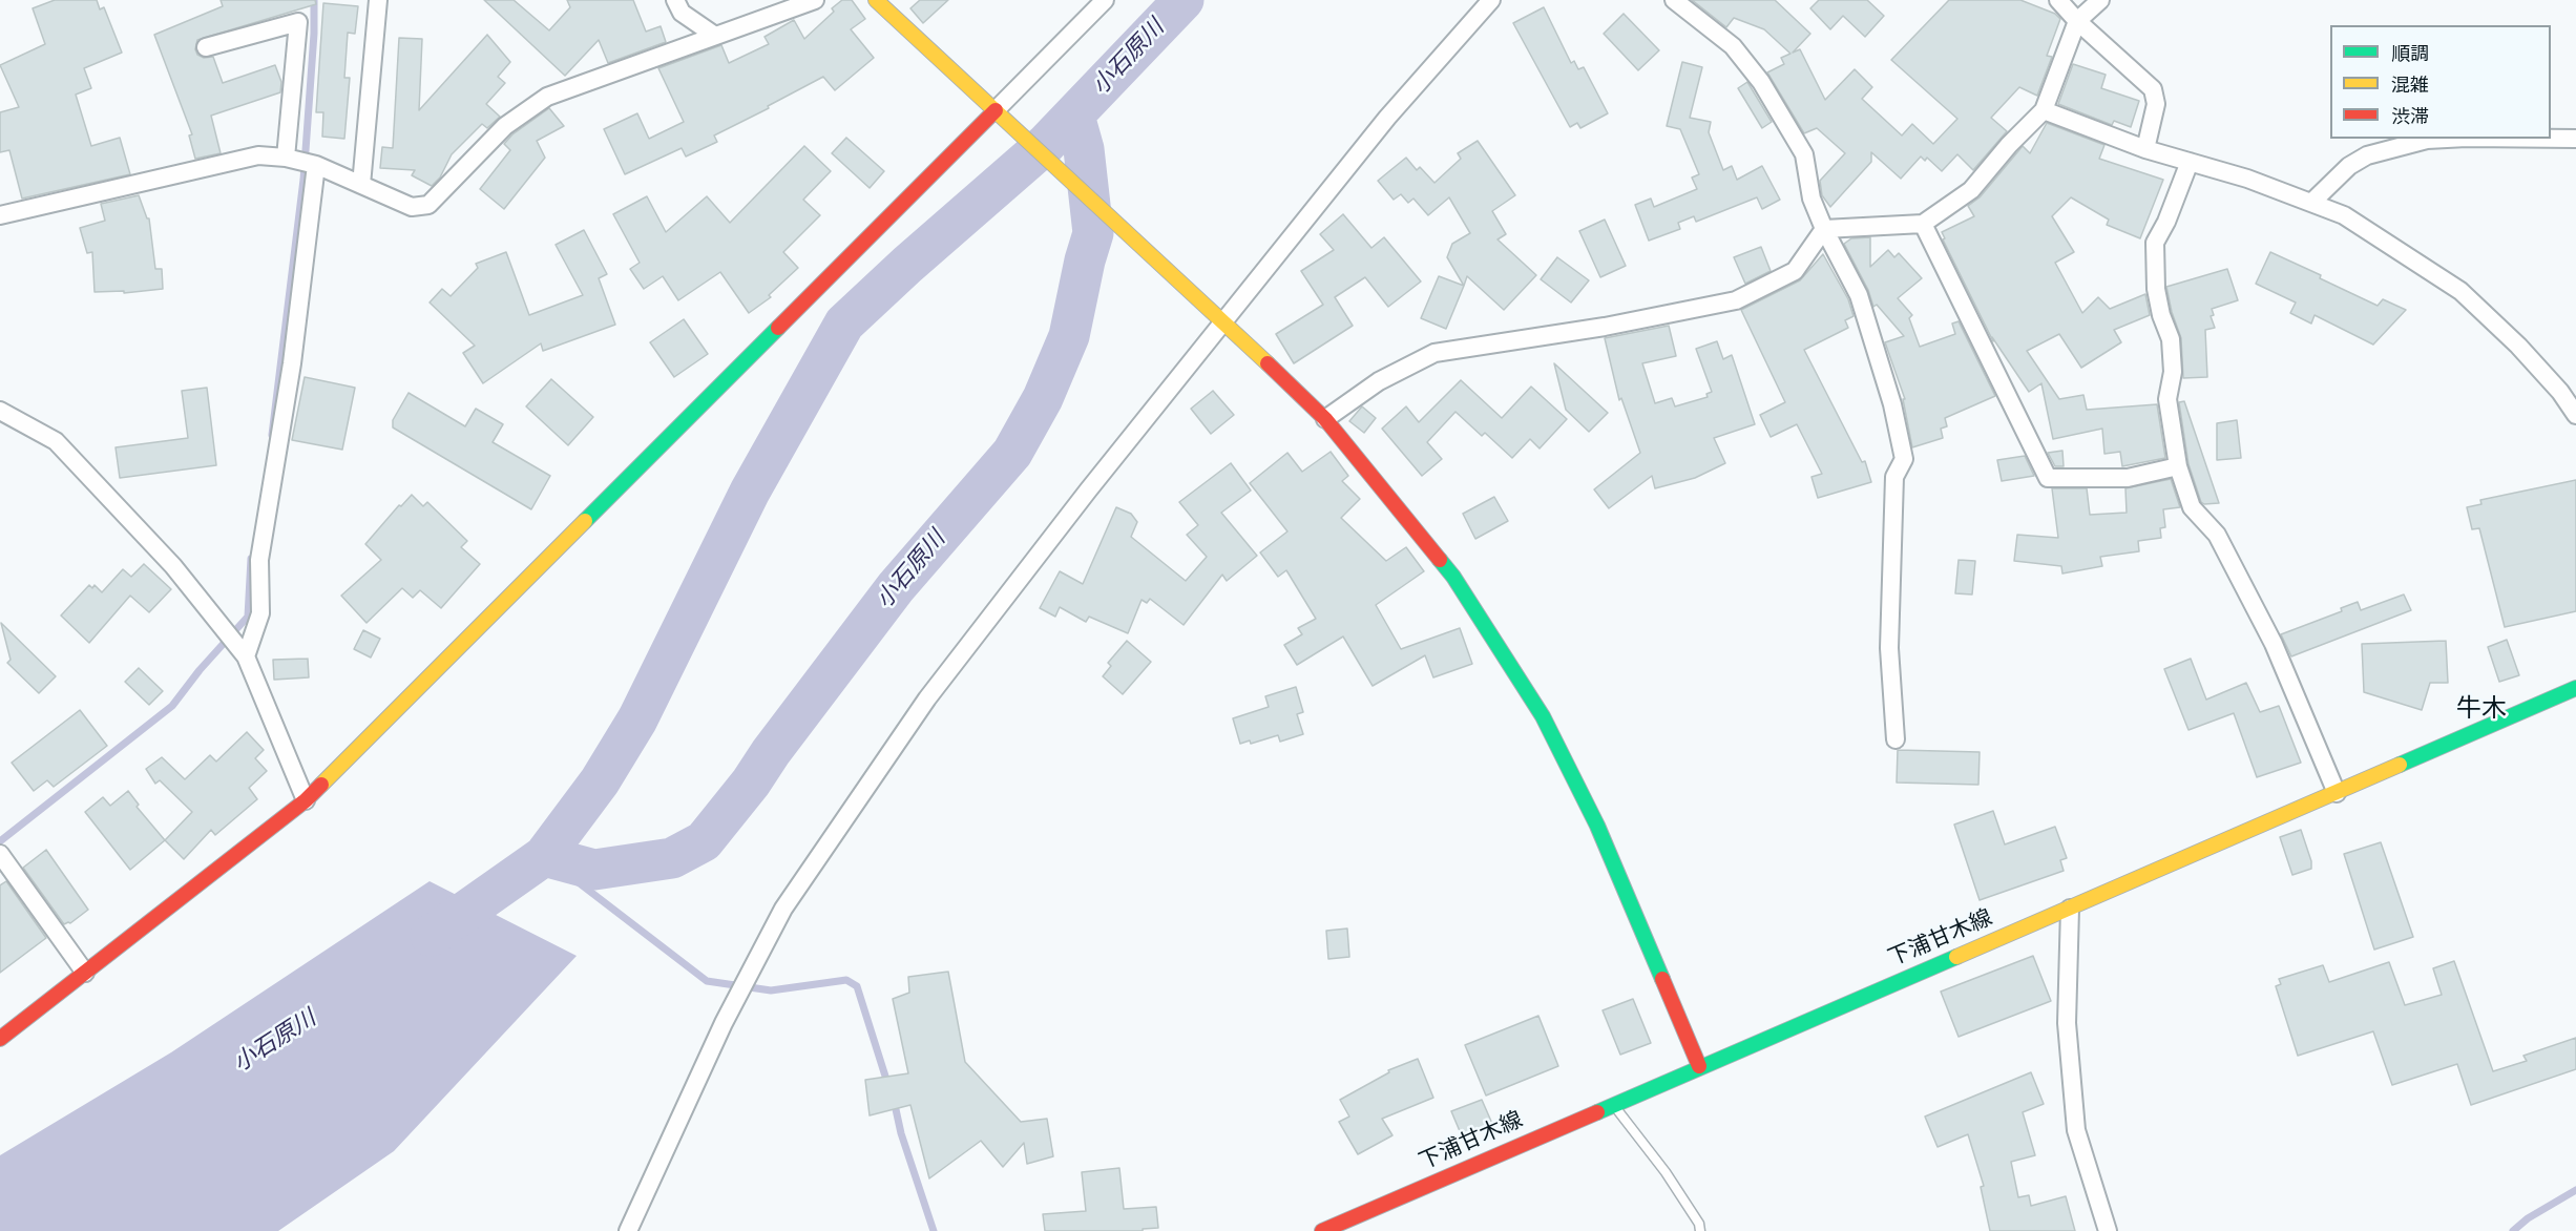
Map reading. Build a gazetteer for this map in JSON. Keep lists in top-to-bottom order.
{
  "streets": {
    "street": ["下浦甘木線"]
  },
  "districts": ["牛木"],
  "water": ["小石原川"],
  "legend": ["順調", "混雑", "渋滞"]
}
